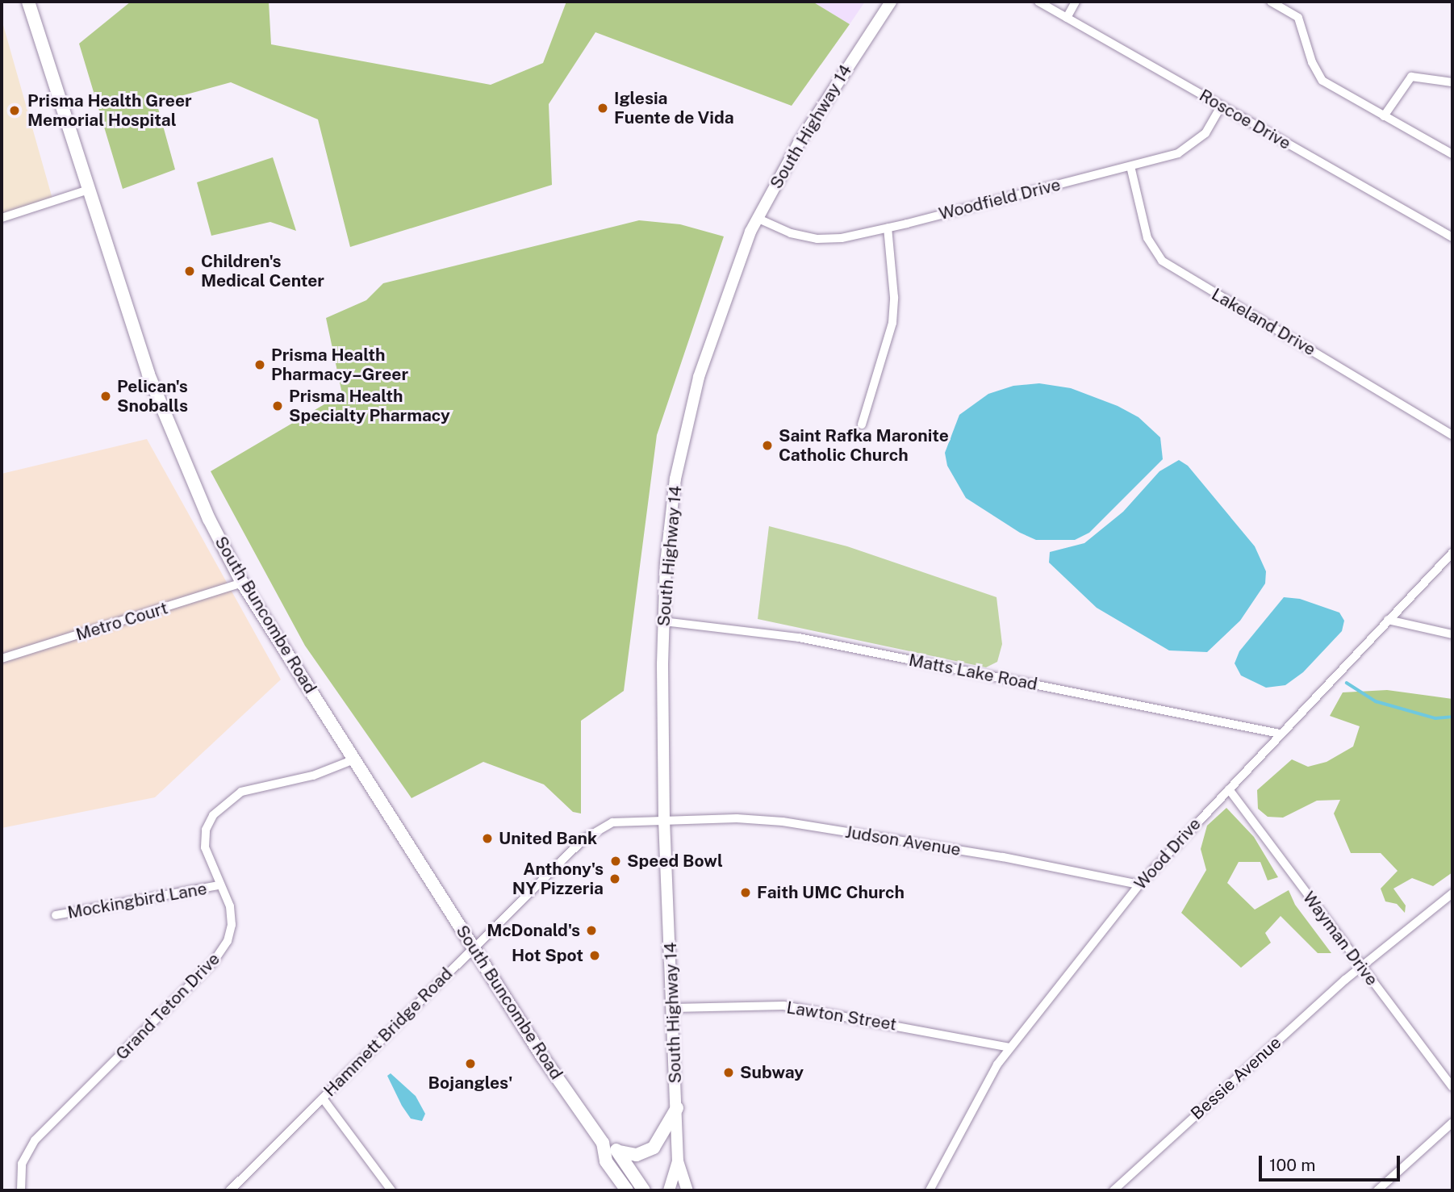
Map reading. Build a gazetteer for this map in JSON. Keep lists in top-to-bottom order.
{
  "streets": {
    "main road": ["South Highway 14", "South Buncombe Road"],
    "street": [
      "Roscoe Drive",
      "Woodfield Drive",
      "Lakeland Drive",
      "Metro Court",
      "Matts Lake Road",
      "Judson Avenue",
      "Wood Drive",
      "Mockingbird Lane",
      "Wayman Drive",
      "Grand Teton Drive",
      "Lawton Street",
      "Hammett Bridge Road",
      "Bessie Avenue"
    ]
  },
  "crossings": [
    ["Roscoe Drive", "Woodfield Drive"],
    ["South Highway 14", "Woodfield Drive"],
    ["South Highway 14", "Matts Lake Road"],
    ["South Highway 14", "Judson Avenue"],
    ["South Highway 14", "Lawton Street"],
    ["South Highway 14", "Hammett Bridge Road"],
    ["Woodfield Drive", "Lakeland Drive"],
    ["South Buncombe Road", "Metro Court"],
    ["South Buncombe Road", "Grand Teton Drive"],
    ["South Buncombe Road", "Hammett Bridge Road"],
    ["Matts Lake Road", "Wood Drive"],
    ["Judson Avenue", "Wood Drive"],
    ["Judson Avenue", "Hammett Bridge Road"],
    ["Wood Drive", "Wayman Drive"],
    ["Wood Drive", "Lawton Street"],
    ["Mockingbird Lane", "Grand Teton Drive"],
    ["Wayman Drive", "Bessie Avenue"]
  ],
  "places": [
    "Iglesia Fuente de Vida",
    "Prisma Health Greer Memorial Hospital",
    "Children's Medical Center",
    "Prisma Health Pharmacy–Greer",
    "Pelican's Snoballs",
    "Prisma Health Specialty Pharmacy",
    "Saint Rafka Maronite Catholic Church",
    "United Bank",
    "Speed Bowl",
    "Anthony's NY Pizzeria",
    "Faith UMC Church",
    "McDonald's",
    "Hot Spot",
    "Bojangles'",
    "Subway"
  ],
  "scale_bar": "100 m"
}
